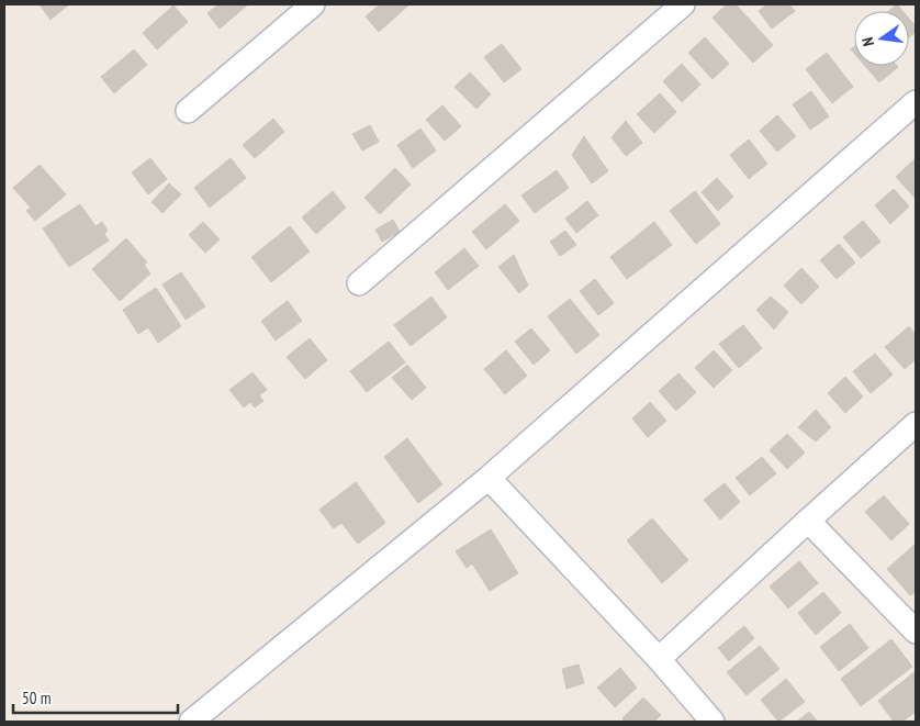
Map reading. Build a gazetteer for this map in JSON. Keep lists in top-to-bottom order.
{
  "scale_bar": "50 m",
  "north": "left"
}
